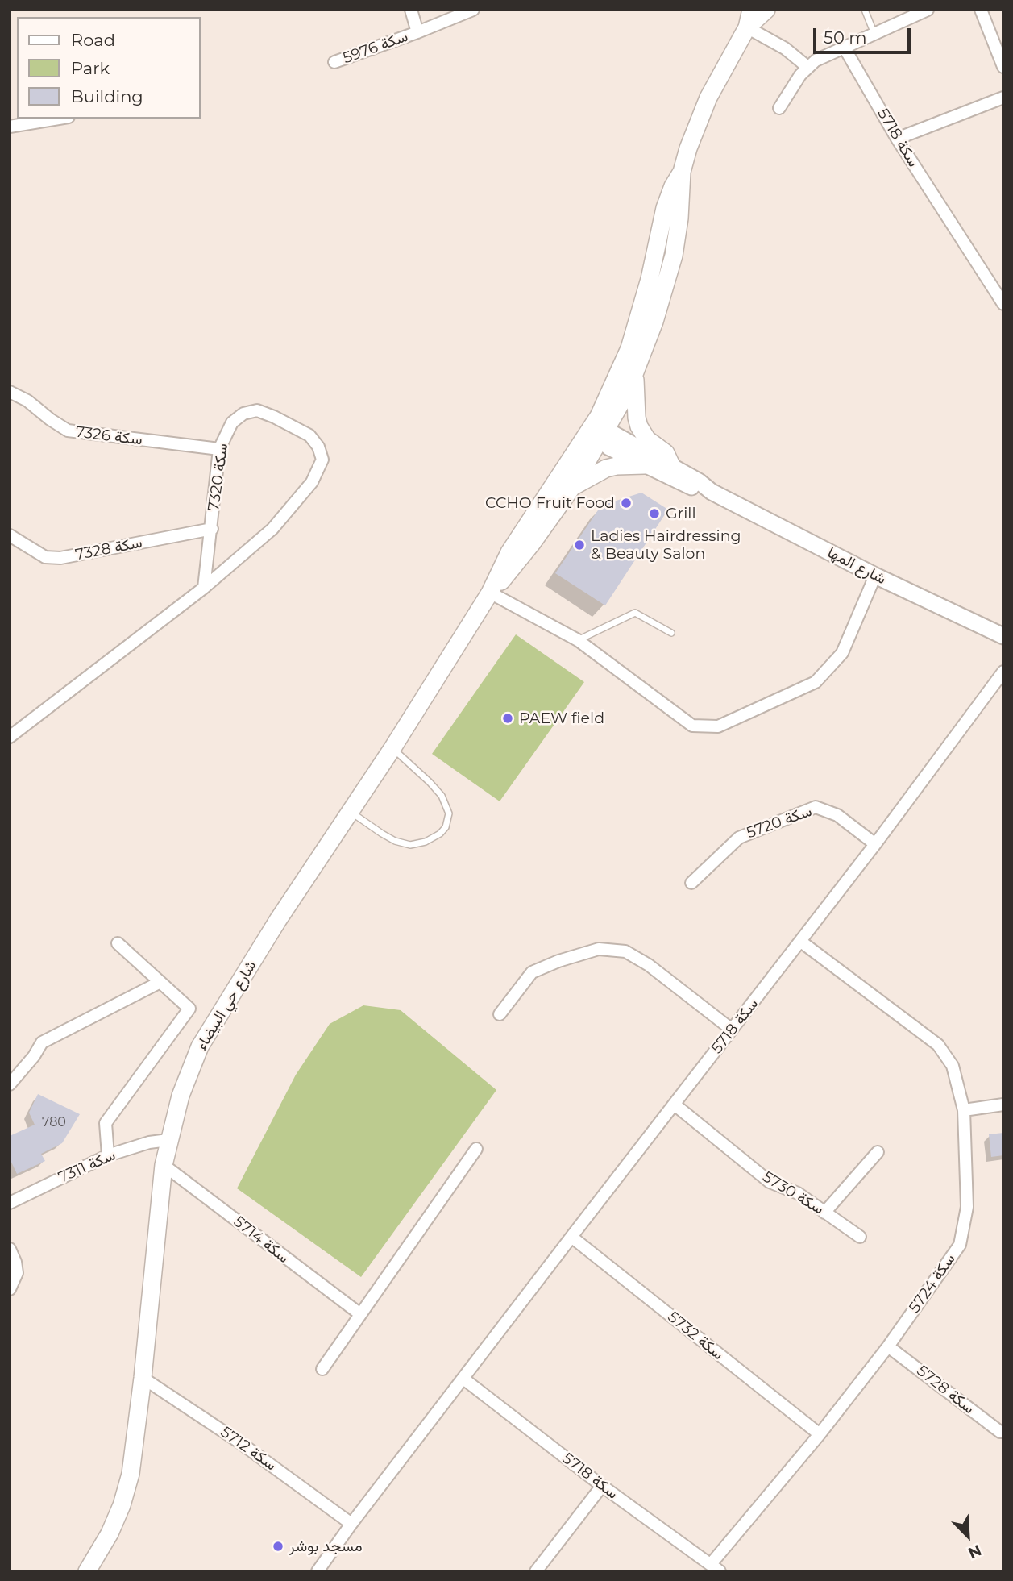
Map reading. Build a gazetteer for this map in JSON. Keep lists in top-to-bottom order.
{
  "streets": {
    "main road": ["شارع حي البيضاء"],
    "street": [
      "سكة 5976",
      "سكة 5718",
      "سكة 7326",
      "سكة 7320",
      "سكة 7328",
      "شارع المها",
      "سكة 5720",
      "سكة 7311",
      "سكة 5730",
      "سكة 5714",
      "سكة 5724",
      "سكة 5732",
      "سكة 5728",
      "سكة 5712"
    ]
  },
  "crossings": [
    ["سكة 5718", "سكة 5720"],
    ["سكة 5718", "سكة 5730"],
    ["سكة 5718", "سكة 5724"],
    ["سكة 5718", "سكة 5732"],
    ["سكة 5718", "سكة 5712"],
    ["سكة 7326", "سكة 7320"],
    ["سكة 7320", "سكة 7328"],
    ["شارع حي البيضاء", "سكة 7311"],
    ["شارع حي البيضاء", "سكة 5714"],
    ["شارع حي البيضاء", "سكة 5712"],
    ["سكة 5724", "سكة 5732"],
    ["سكة 5724", "سكة 5728"]
  ],
  "places": [
    "CCHO Fruit Food",
    "Grill",
    "Ladies Hairdressing & Beauty Salon",
    "PAEW field",
    "مسجد بوشر"
  ],
  "house_numbers": ["780"],
  "legend": ["Road", "Park", "Building"],
  "scale_bar": "50 m",
  "north": "bottom right"
}
